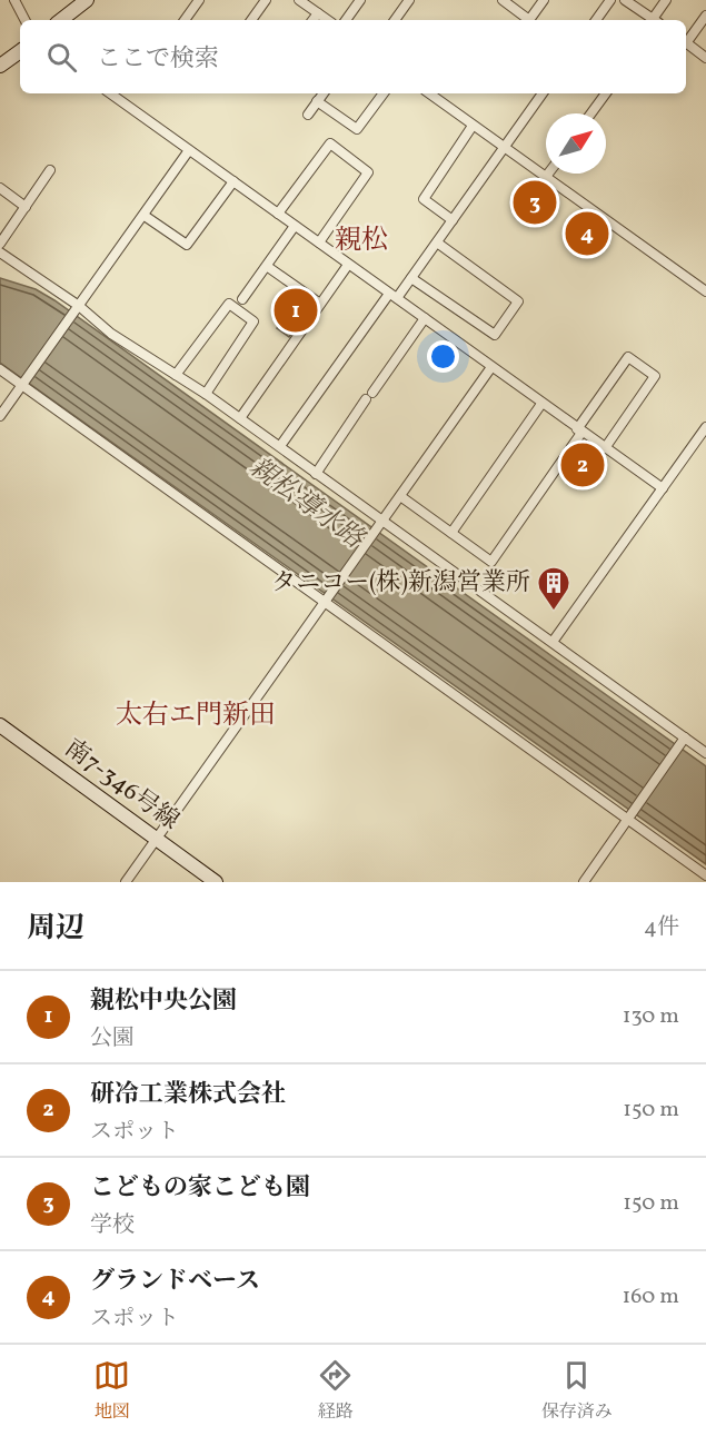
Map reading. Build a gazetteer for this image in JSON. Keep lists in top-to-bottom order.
{
  "streets": {
    "street": ["南7-346号線"]
  },
  "districts": ["親松", "太右エ門新田"],
  "water": ["親松導水路"],
  "places": {
    "building": ["タニコー(株)新潟営業所"]
  },
  "north": "top right",
  "page": {
    "search": "ここで検索",
    "pins": [
      "3",
      "4",
      "1",
      "2"
    ],
    "heading": ["周辺", "4件"],
    "list": [
      {
        "mark": "1",
        "name": "親松中央公園",
        "note": "公園",
        "value": "130 m"
      },
      {
        "mark": "2",
        "name": "研冷工業株式会社",
        "note": "スポット",
        "value": "150 m"
      },
      {
        "mark": "3",
        "name": "こどもの家こども園",
        "note": "学校",
        "value": "150 m"
      },
      {
        "mark": "4",
        "name": "グランドベース",
        "note": "スポット",
        "value": "160 m"
      }
    ],
    "nav": ["地図", "経路", "保存済み"]
  }
}
